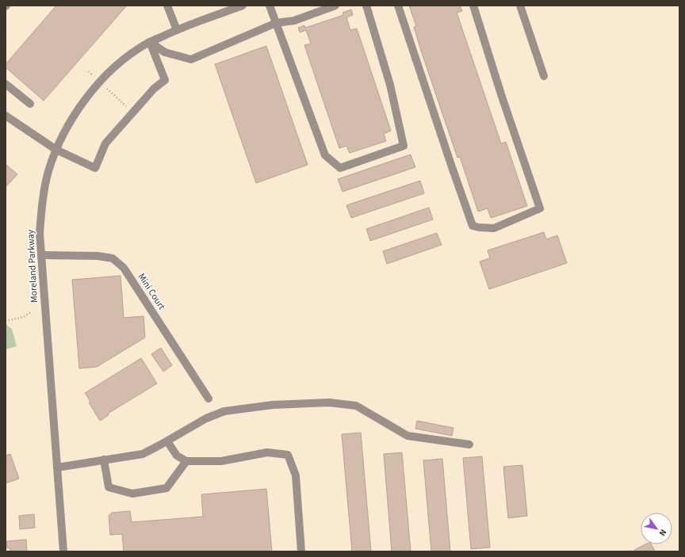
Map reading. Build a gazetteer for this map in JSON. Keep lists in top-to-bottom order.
{
  "streets": {
    "street": ["Moreland Parkway", "Mini Court"]
  },
  "crossings": [
    ["Moreland Parkway", "Mini Court"]
  ],
  "north": "bottom right"
}
